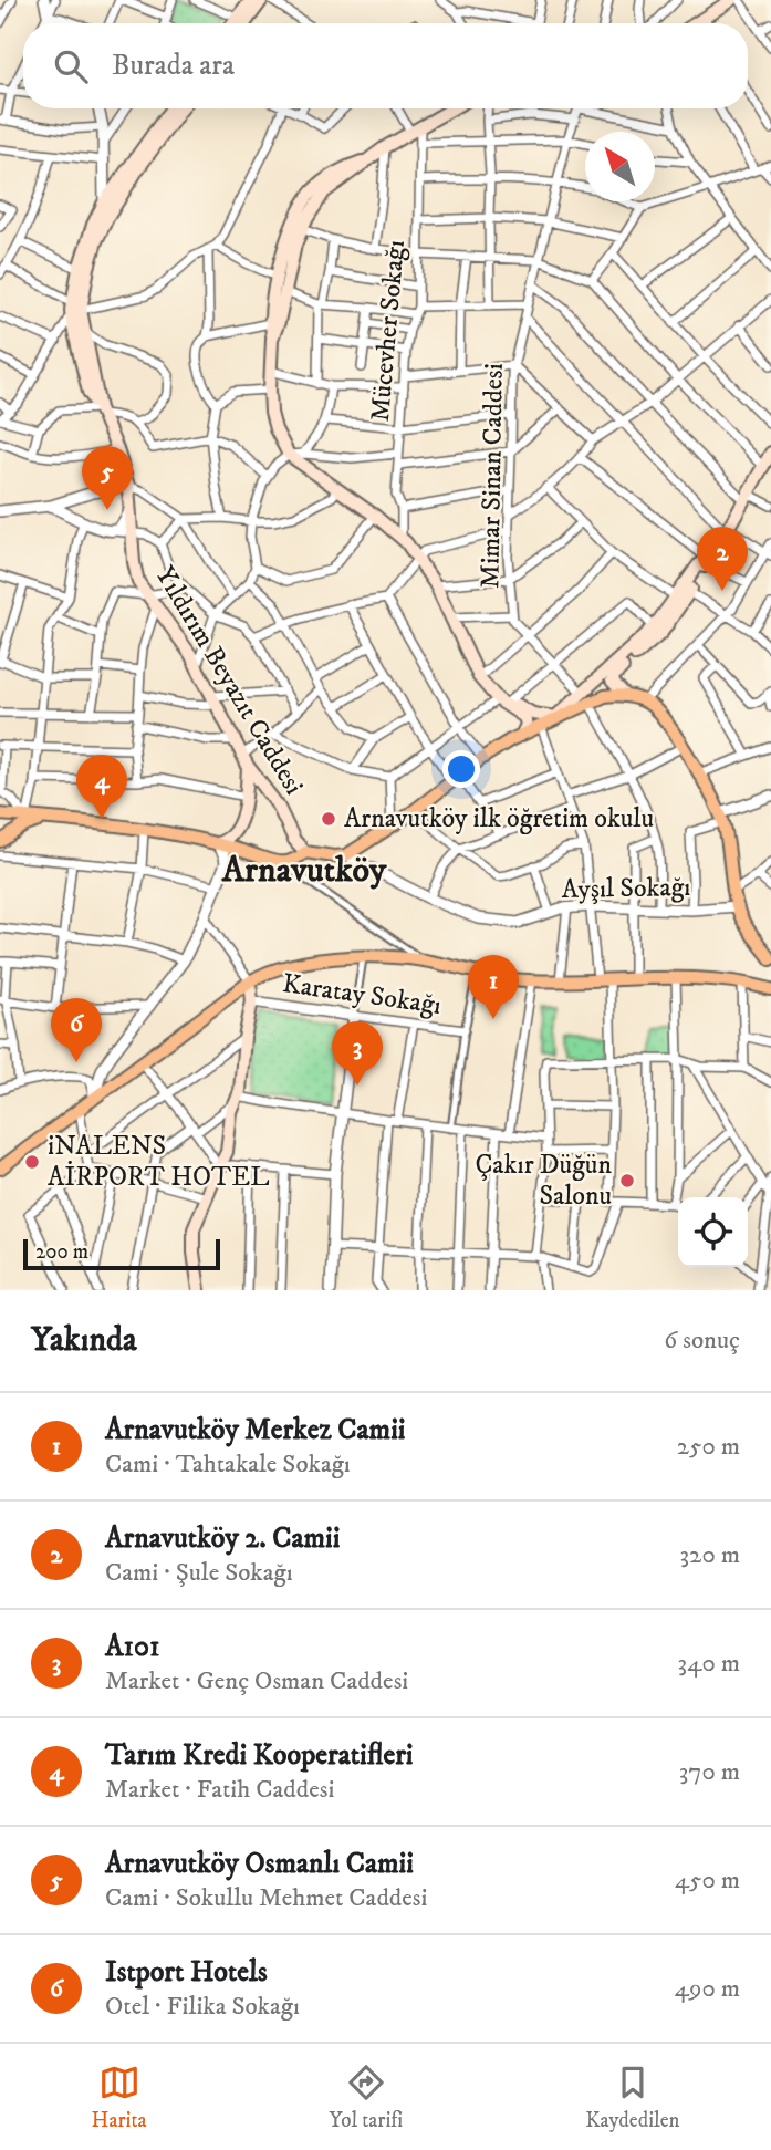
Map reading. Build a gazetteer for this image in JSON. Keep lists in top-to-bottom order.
{
  "streets": {
    "main road": ["Yıldırım Beyazıt Caddesi"],
    "street": [
      "Mücevher Sokağı",
      "Mimar Sinan Caddesi",
      "Ayşıl Sokağı",
      "Karatay Sokağı"
    ]
  },
  "crossings": [
    ["Mimar Sinan Caddesi", "Ayşıl Sokağı"]
  ],
  "districts": ["Arnavutköy"],
  "places": ["Arnavutköy ilk öğretim okulu", "iNALENS AİRPORT HOTEL", "Çakır Düğün Salonu"],
  "scale_bar": "200 m",
  "north": "top left",
  "page": {
    "search": "Burada ara",
    "pins": [
      "5",
      "2",
      "4",
      "1",
      "6",
      "3"
    ],
    "scale": "200 m",
    "heading": ["Yakında", "6 sonuç"],
    "list": [
      {
        "mark": "1",
        "name": "Arnavutköy Merkez Camii",
        "note": "Cami · Tahtakale Sokağı",
        "value": "250 m"
      },
      {
        "mark": "2",
        "name": "Arnavutköy 2. Camii",
        "note": "Cami · Şule Sokağı",
        "value": "320 m"
      },
      {
        "mark": "3",
        "name": "A101",
        "note": "Market · Genç Osman Caddesi",
        "value": "340 m"
      },
      {
        "mark": "4",
        "name": "Tarım Kredi Kooperatifleri",
        "note": "Market · Fatih Caddesi",
        "value": "370 m"
      },
      {
        "mark": "5",
        "name": "Arnavutköy Osmanlı Camii",
        "note": "Cami · Sokullu Mehmet Caddesi",
        "value": "450 m"
      },
      {
        "mark": "6",
        "name": "Istport Hotels",
        "note": "Otel · Filika Sokağı",
        "value": "490 m"
      }
    ],
    "nav": ["Harita", "Yol tarifi", "Kaydedilen"]
  }
}
